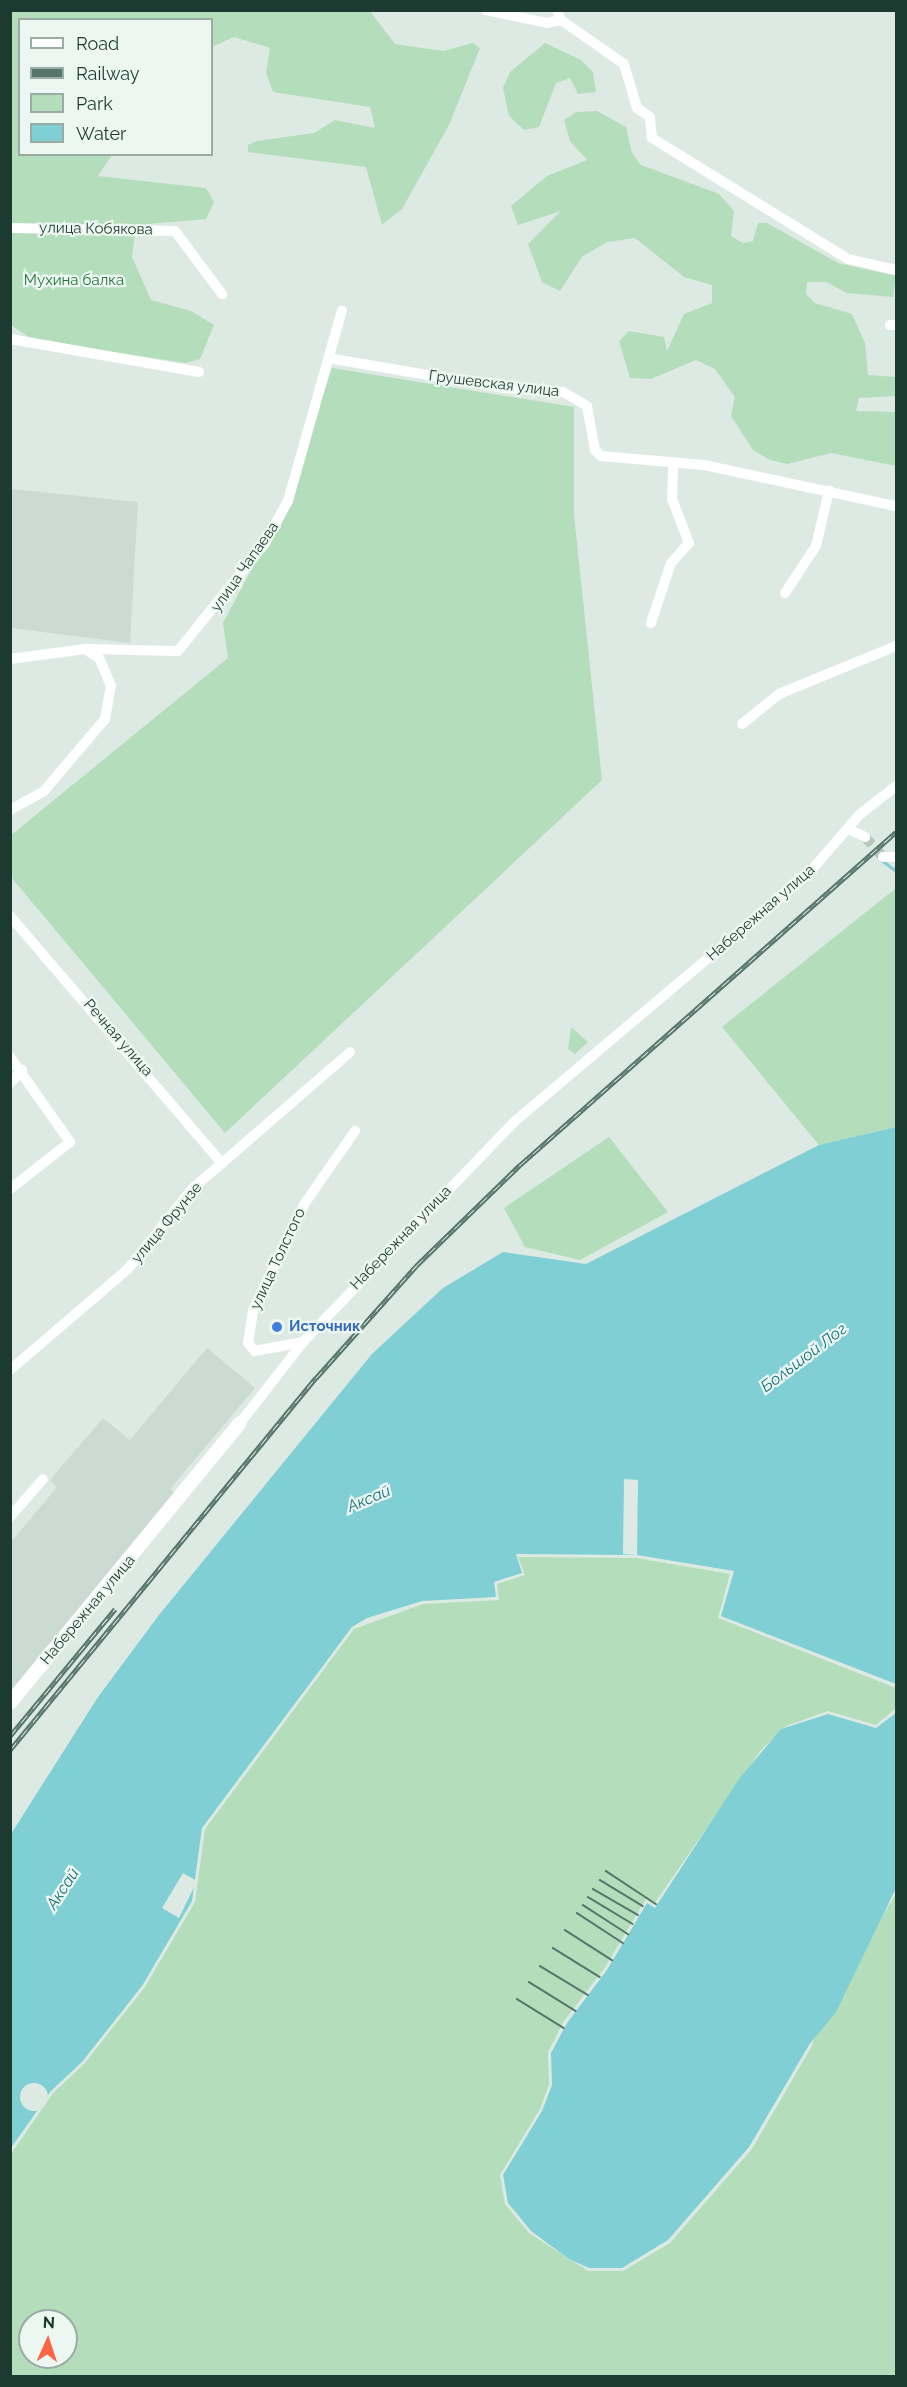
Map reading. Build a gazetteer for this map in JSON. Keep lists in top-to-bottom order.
{
  "streets": {
    "street": [
      "улица Кобякова",
      "Грушевская улица",
      "улица Чапаева",
      "Набережная улица",
      "Речная улица",
      "улица Фрунзе",
      "улица Толстого"
    ]
  },
  "crossings": [
    ["Грушевская улица", "улица Чапаева"],
    ["Набережная улица", "улица Толстого"],
    ["Речная улица", "улица Фрунзе"]
  ],
  "water": ["Большой Лог", "Аксай"],
  "parks": ["Мухина балка"],
  "places": ["Источник"],
  "legend": [
    "Road",
    "Railway",
    "Park",
    "Water"
  ],
  "north": "top"
}
